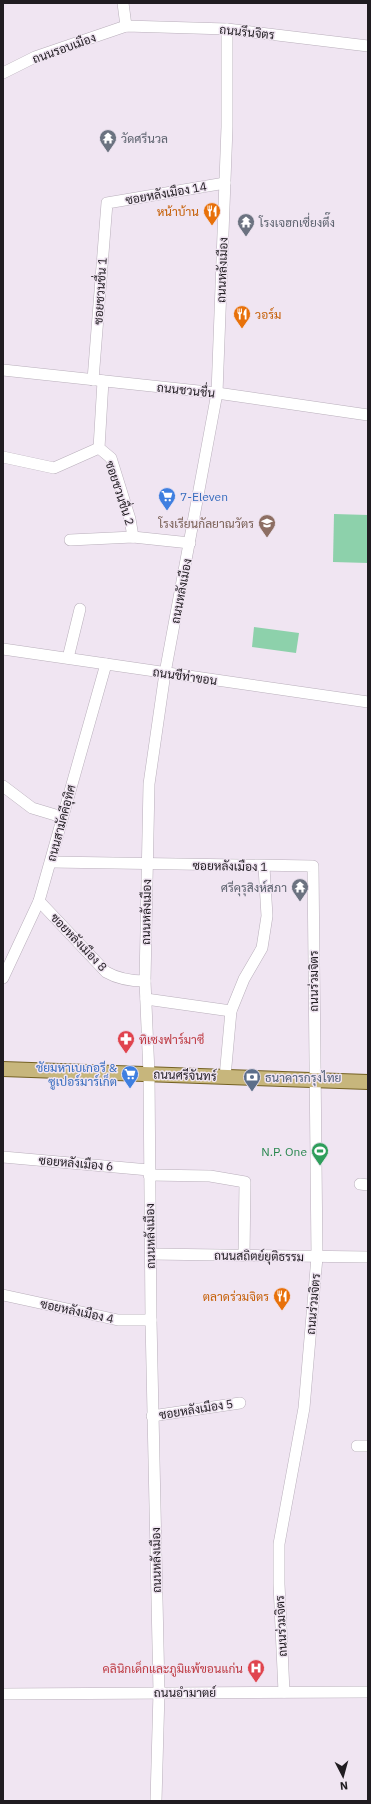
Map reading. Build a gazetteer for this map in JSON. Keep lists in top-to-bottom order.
{
  "streets": {
    "main road": ["ถนนศรีจันทร์"],
    "street": [
      "ถนนรึนจิตร",
      "ถนนรอบเมือง",
      "ซอยหลังเมือง 14",
      "ถนนหลังเมือง",
      "ซอยชวนชื่น 1",
      "ถนนชวนชื่น",
      "ซอยชวนชื่น 2",
      "ถนนชีท่าขอน",
      "ถนนสามัคคีอุทิศ",
      "ซอยหลังเมือง 1",
      "ซอยหลังเมือง 8",
      "ถนนร่วมจิตร",
      "ซอยหลังเมือง 6",
      "ถนนสถิตย์ยุติธรรม",
      "ซอยหลังเมือง 4",
      "ซอยหลังเมือง 5",
      "ถนนอำมาตย์"
    ]
  },
  "crossings": [
    ["ถนนรึนจิตร", "ถนนรอบเมือง"],
    ["ถนนรึนจิตร", "ถนนหลังเมือง"],
    ["ซอยหลังเมือง 14", "ถนนหลังเมือง"],
    ["ซอยหลังเมือง 14", "ซอยชวนชื่น 1"],
    ["ถนนหลังเมือง", "ถนนชวนชื่น"],
    ["ถนนหลังเมือง", "ถนนชีท่าขอน"],
    ["ถนนหลังเมือง", "ซอยหลังเมือง 1"],
    ["ถนนหลังเมือง", "ซอยหลังเมือง 8"],
    ["ถนนหลังเมือง", "ถนนศรีจันทร์"],
    ["ถนนหลังเมือง", "ซอยหลังเมือง 6"],
    ["ถนนหลังเมือง", "ถนนสถิตย์ยุติธรรม"],
    ["ถนนหลังเมือง", "ซอยหลังเมือง 4"],
    ["ถนนหลังเมือง", "ซอยหลังเมือง 5"],
    ["ถนนหลังเมือง", "ถนนอำมาตย์"],
    ["ซอยชวนชื่น 1", "ถนนชวนชื่น"],
    ["ซอยชวนชื่น 1", "ซอยชวนชื่น 2"],
    ["ถนนชวนชื่น", "ซอยชวนชื่น 2"],
    ["ถนนชีท่าขอน", "ถนนสามัคคีอุทิศ"],
    ["ถนนสามัคคีอุทิศ", "ซอยหลังเมือง 1"],
    ["ถนนสามัคคีอุทิศ", "ซอยหลังเมือง 8"],
    ["ซอยหลังเมือง 1", "ถนนร่วมจิตร"],
    ["ถนนร่วมจิตร", "ถนนศรีจันทร์"],
    ["ถนนร่วมจิตร", "ถนนสถิตย์ยุติธรรม"],
    ["ถนนร่วมจิตร", "ถนนอำมาตย์"],
    ["ซอยหลังเมือง 6", "ถนนสถิตย์ยุติธรรม"]
  ],
  "places": {
    "temple": ["วัดศรีนวล", "โรงเจฮกเซี่ยงตึ๊ง", "ศรีคุรุสิงห์สภา"],
    "restaurant": ["หน้าบ้าน", "วอร์ม", "ตลาดร่วมจิตร"],
    "supermarket": ["7-Eleven", "ชัยมหาเบเกอรี & ซูเปอร์มาร์เก็ต"],
    "school or university": ["โรงเรียนกัลยาณวัตร"],
    "pharmacy": ["ทิเซงฟาร์มาซี"],
    "bank": ["ธนาคารกรุงไทย"],
    "sports": ["N.P. One"],
    "hospital": ["คลินิกเด็กและภูมิแพ้ขอนแก่น"]
  },
  "north": "bottom"
}
